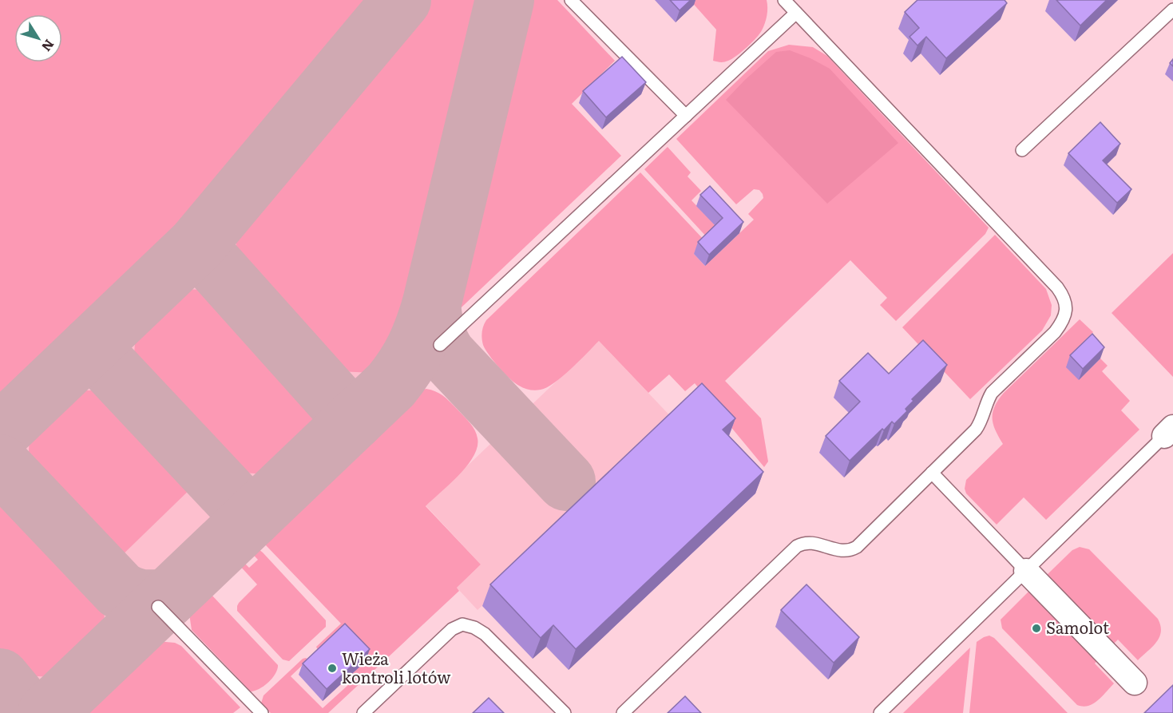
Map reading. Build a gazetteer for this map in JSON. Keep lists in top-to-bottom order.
{
  "places": ["Samolot", "Wieża kontroli lotów"],
  "north": "bottom right"
}
